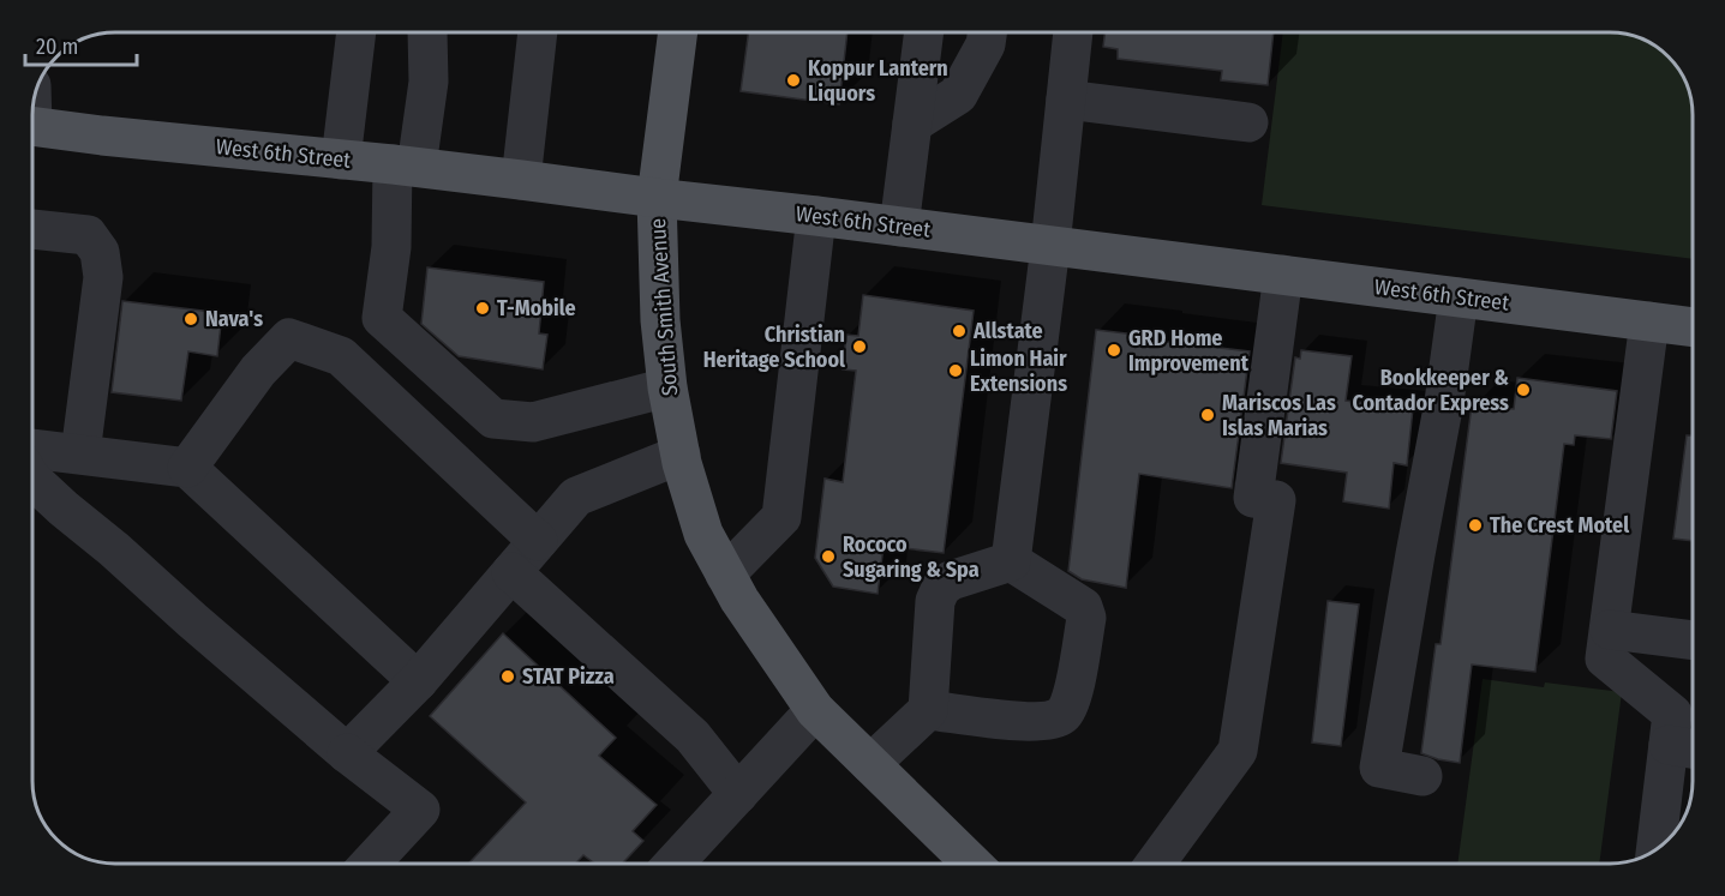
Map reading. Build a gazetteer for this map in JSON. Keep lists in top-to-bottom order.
{
  "streets": {
    "main road": ["West 6th Street", "South Smith Avenue"]
  },
  "crossings": [
    ["West 6th Street", "South Smith Avenue"]
  ],
  "places": [
    "Koppur Lantern Liquors",
    "T-Mobile",
    "Nava's",
    "Allstate",
    "Christian Heritage School",
    "GRD Home Improvement",
    "Limon Hair Extensions",
    "Bookkeeper & Contador Express",
    "Mariscos Las Islas Marias",
    "The Crest Motel",
    "Rococo Sugaring & Spa",
    "STAT Pizza"
  ],
  "scale_bar": "20 m"
}
